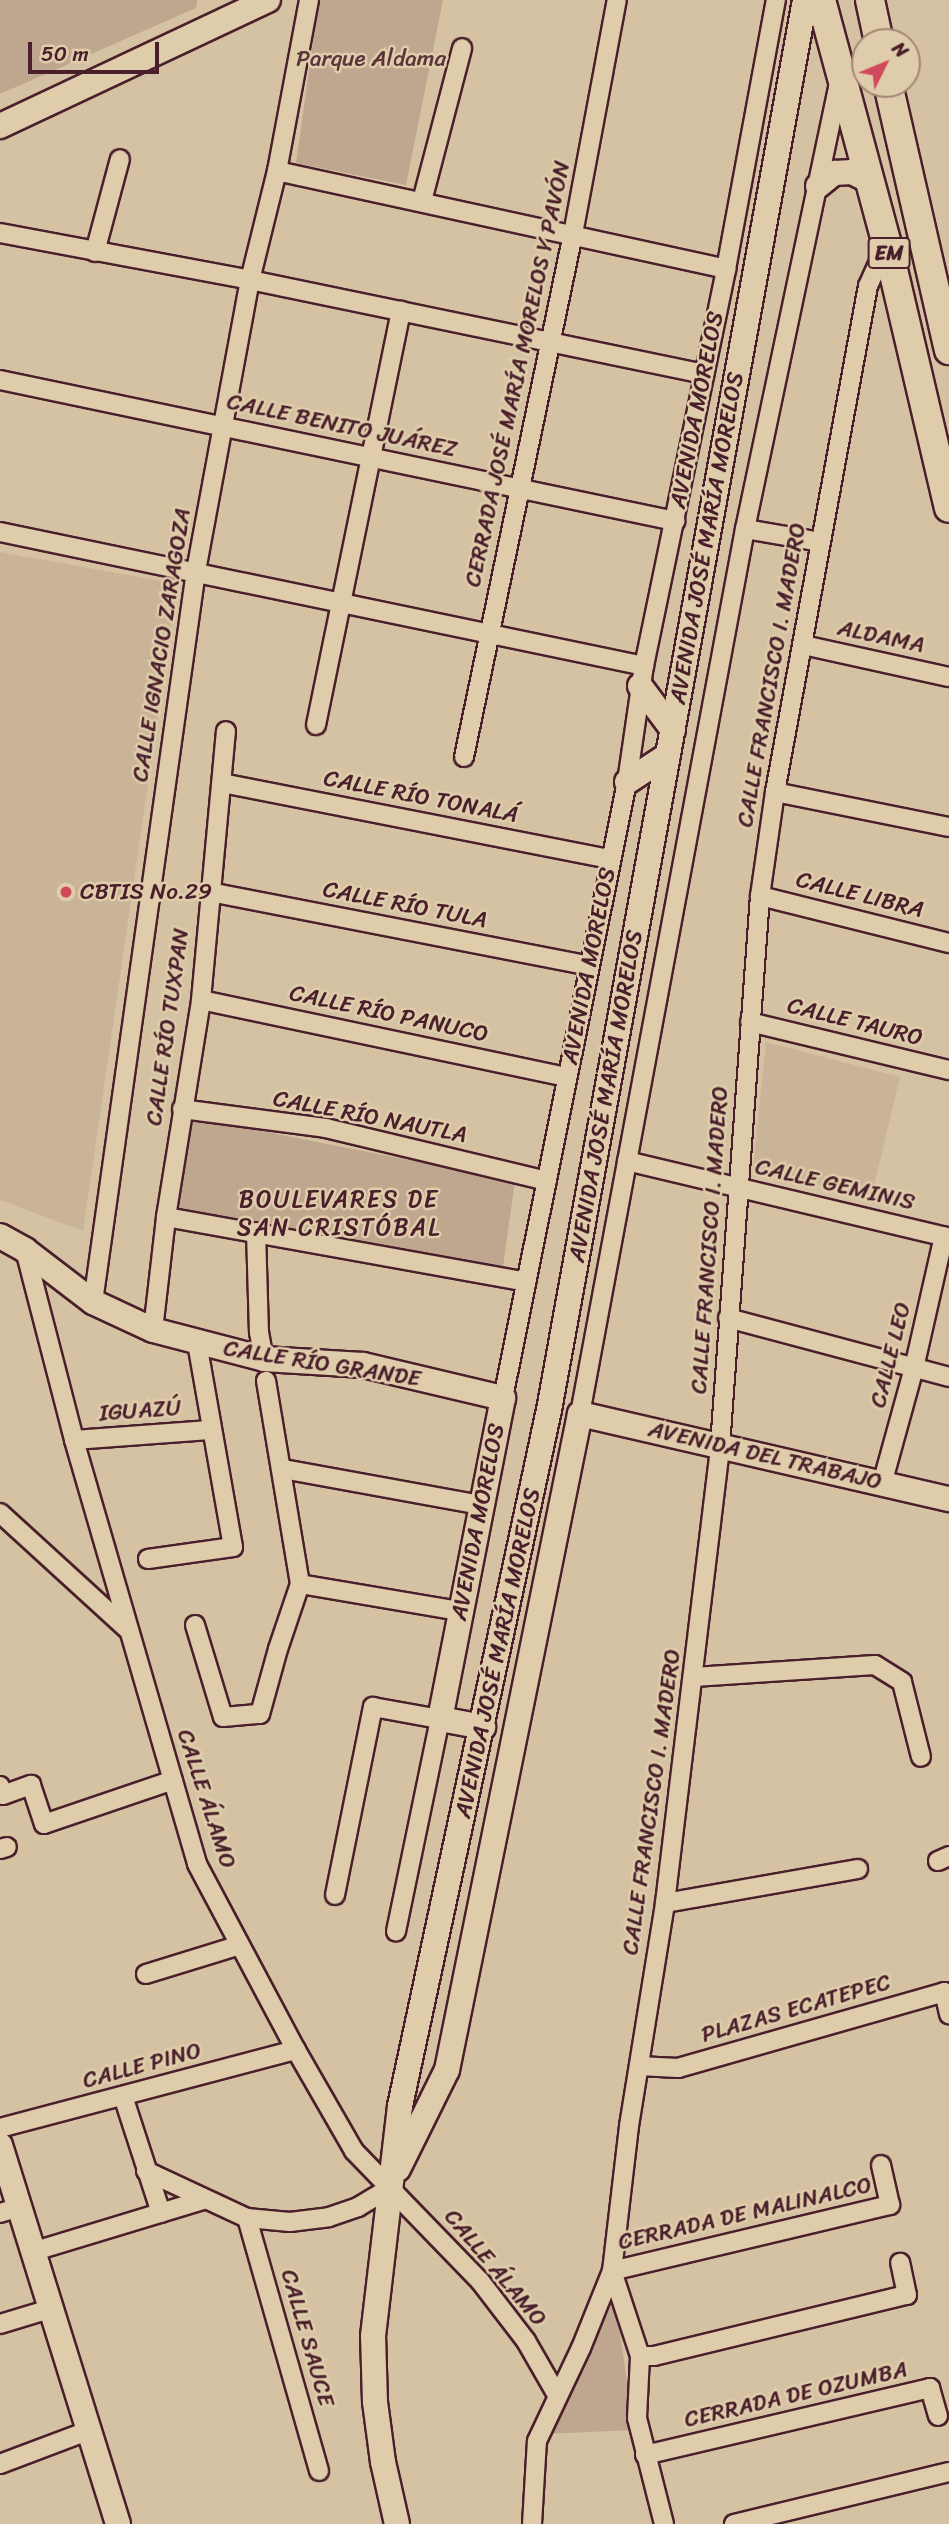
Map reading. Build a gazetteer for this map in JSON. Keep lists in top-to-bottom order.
{
  "streets": {
    "main road": [
      "EM",
      "AVENIDA MORELOS",
      "AVENIDA JOSÉ MARÍA MORELOS",
      "CALLE RÍO GRANDE",
      "AVENIDA DEL TRABAJO"
    ],
    "street": [
      "CERRADA JOSÉ MARÍA MORELOS Y PAVÓN",
      "CALLE BENITO JUÁREZ",
      "ALDAMA",
      "CALLE IGNACIO ZARAGOZA",
      "CALLE FRANCISCO I. MADERO",
      "CALLE RÍO TONALÁ",
      "CALLE LIBRA",
      "CALLE RÍO TULA",
      "CALLE RÍO PANUCO",
      "CALLE TAURO",
      "CALLE RÍO TUXPAN",
      "CALLE RÍO NAUTLA",
      "CALLE GEMINIS",
      "CALLE LEO",
      "IGUAZÚ",
      "CALLE ÁLAMO",
      "PLAZAS ECATEPEC",
      "CALLE PINO",
      "CERRADA DE MALINALCO",
      "CALLE SAUCE",
      "CERRADA DE OZUMBA"
    ]
  },
  "crossings": [
    ["EM", "AVENIDA JOSÉ MARÍA MORELOS"],
    ["EM", "CALLE FRANCISCO I. MADERO"],
    ["CERRADA JOSÉ MARÍA MORELOS Y PAVÓN", "CALLE BENITO JUÁREZ"],
    ["AVENIDA MORELOS", "CALLE BENITO JUÁREZ"],
    ["AVENIDA MORELOS", "CALLE RÍO TONALÁ"],
    ["AVENIDA MORELOS", "CALLE RÍO TULA"],
    ["AVENIDA MORELOS", "CALLE RÍO PANUCO"],
    ["AVENIDA MORELOS", "CALLE RÍO NAUTLA"],
    ["AVENIDA MORELOS", "CALLE RÍO GRANDE"],
    ["CALLE BENITO JUÁREZ", "CALLE IGNACIO ZARAGOZA"],
    ["AVENIDA JOSÉ MARÍA MORELOS", "CALLE GEMINIS"],
    ["AVENIDA JOSÉ MARÍA MORELOS", "AVENIDA DEL TRABAJO"],
    ["AVENIDA JOSÉ MARÍA MORELOS", "CALLE ÁLAMO"],
    ["ALDAMA", "CALLE FRANCISCO I. MADERO"],
    ["CALLE IGNACIO ZARAGOZA", "CALLE RÍO GRANDE"],
    ["CALLE FRANCISCO I. MADERO", "CALLE LIBRA"],
    ["CALLE FRANCISCO I. MADERO", "CALLE TAURO"],
    ["CALLE FRANCISCO I. MADERO", "CALLE GEMINIS"],
    ["CALLE FRANCISCO I. MADERO", "AVENIDA DEL TRABAJO"],
    ["CALLE FRANCISCO I. MADERO", "CALLE ÁLAMO"],
    ["CALLE FRANCISCO I. MADERO", "PLAZAS ECATEPEC"],
    ["CALLE FRANCISCO I. MADERO", "CERRADA DE MALINALCO"],
    ["CALLE RÍO TONALÁ", "CALLE RÍO TUXPAN"],
    ["CALLE RÍO TULA", "CALLE RÍO TUXPAN"],
    ["CALLE RÍO PANUCO", "CALLE RÍO TUXPAN"],
    ["CALLE RÍO TUXPAN", "CALLE RÍO NAUTLA"],
    ["CALLE RÍO TUXPAN", "CALLE RÍO GRANDE"],
    ["CALLE GEMINIS", "CALLE LEO"],
    ["CALLE LEO", "AVENIDA DEL TRABAJO"],
    ["CALLE RÍO GRANDE", "CALLE ÁLAMO"],
    ["IGUAZÚ", "CALLE ÁLAMO"],
    ["CALLE ÁLAMO", "CALLE PINO"]
  ],
  "districts": ["BOULEVARES DE SAN CRISTÓBAL"],
  "parks": ["Parque Aldama"],
  "places": ["CBTIS No.29"],
  "scale_bar": "50 m",
  "north": "top right"
}
